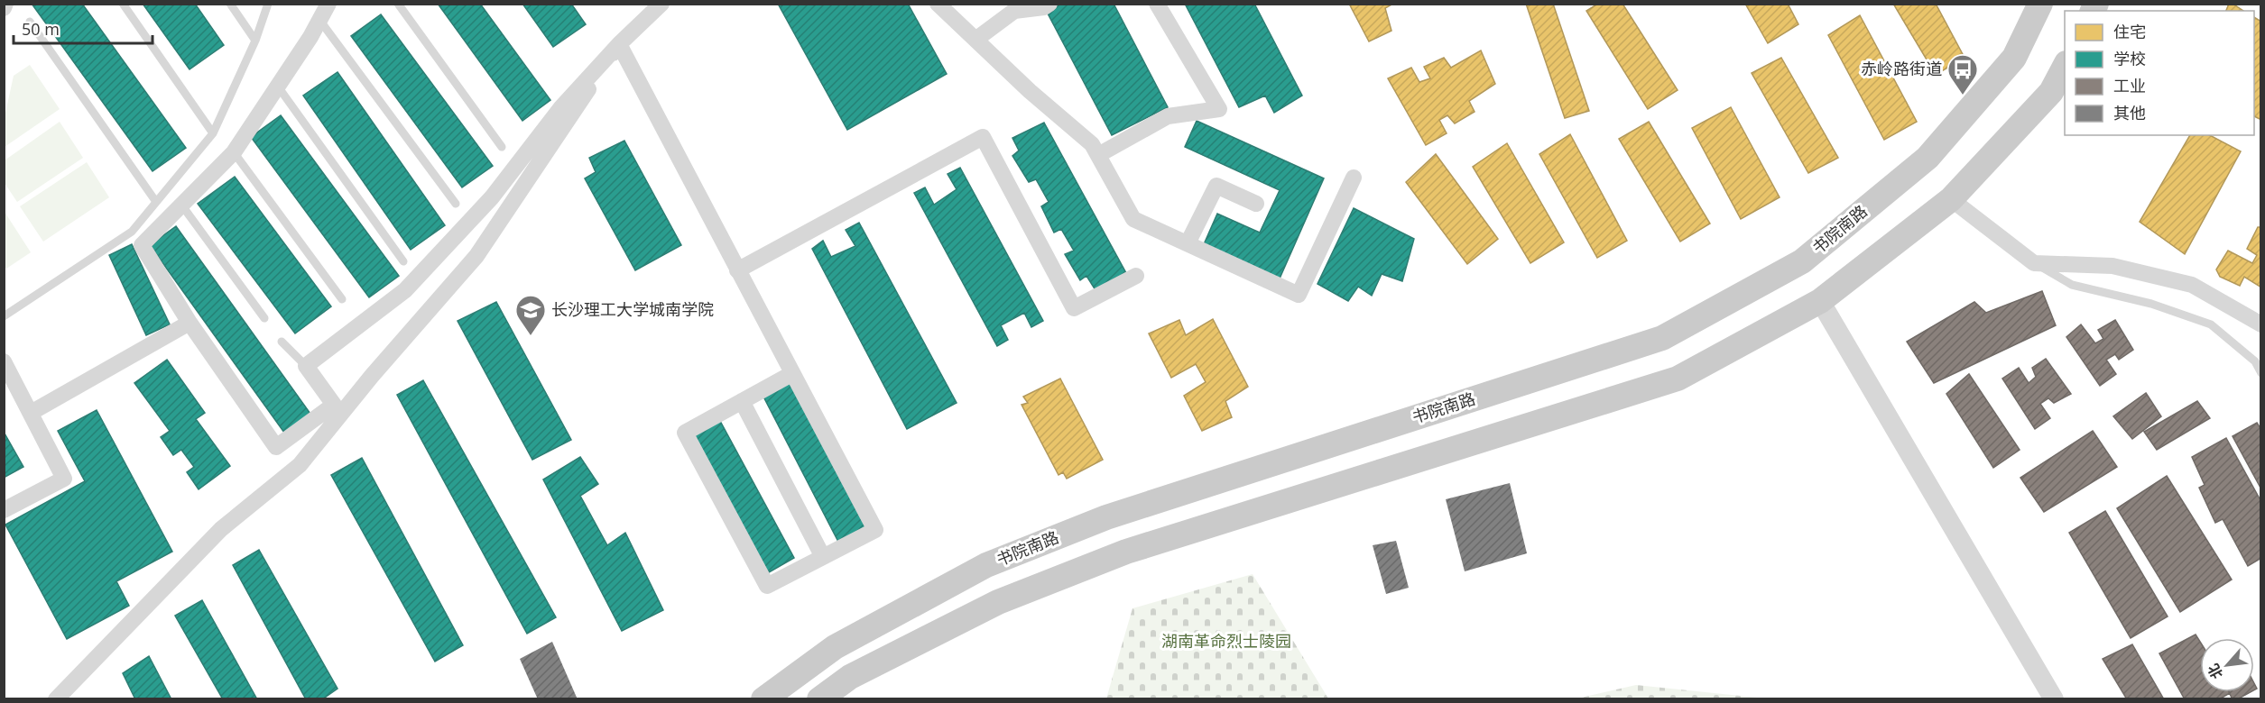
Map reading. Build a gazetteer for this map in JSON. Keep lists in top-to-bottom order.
{
  "streets": {
    "main road": ["书院南路"]
  },
  "parks": ["湖南革命烈士陵园"],
  "places": {
    "bus stop": ["赤岭路街道"],
    "school or university": ["长沙理工大学城南学院"]
  },
  "legend": [
    "住宅",
    "学校",
    "工业",
    "其他"
  ],
  "scale_bar": "50 m",
  "north": "bottom left"
}
